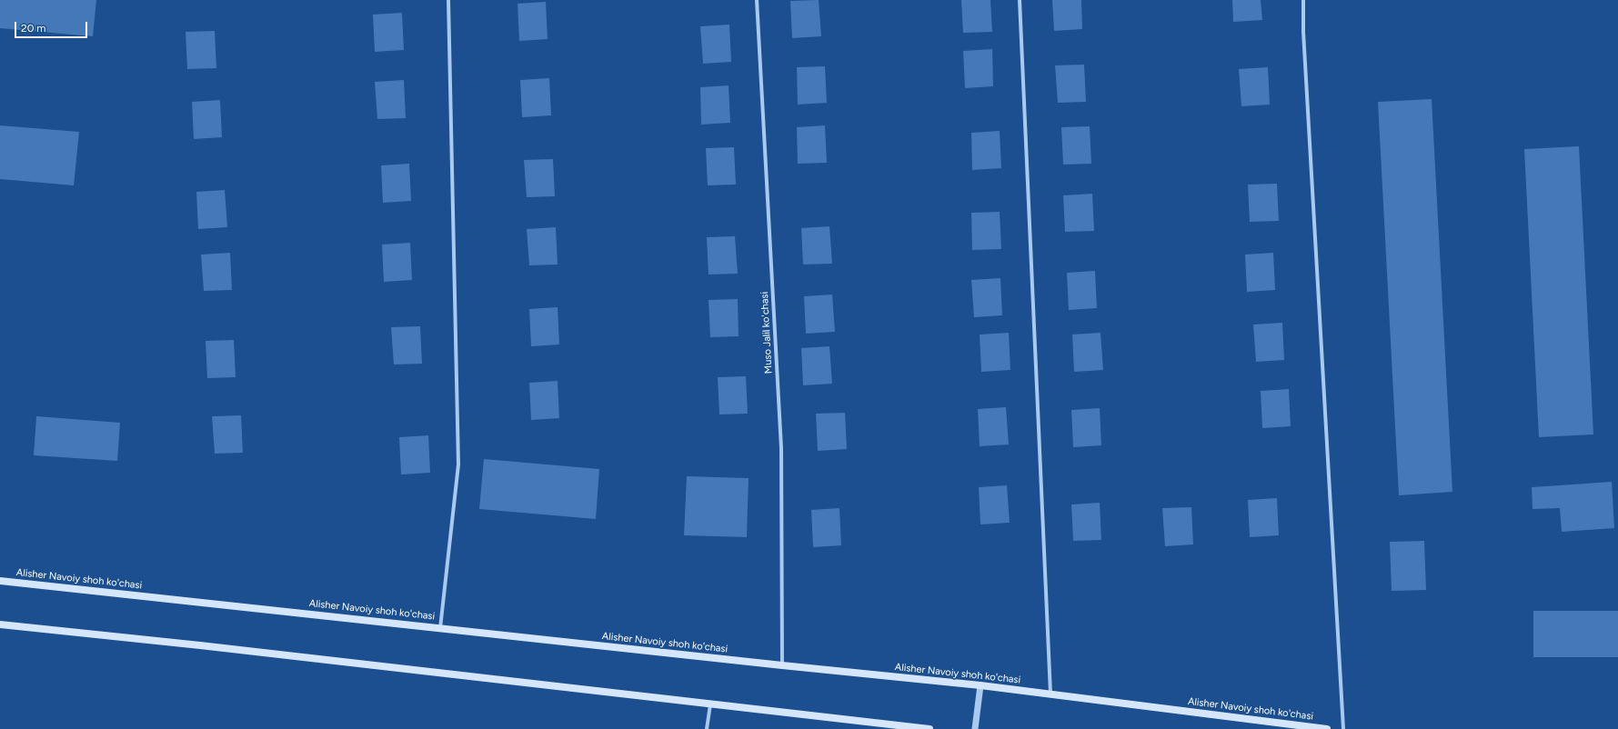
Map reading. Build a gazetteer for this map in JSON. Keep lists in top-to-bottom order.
{
  "streets": {
    "main road": ["Alisher Navoiy shoh ko'chasi"],
    "street": ["Muso Jalil ko'chasi"]
  },
  "crossings": [
    ["Muso Jalil ko'chasi", "Alisher Navoiy shoh ko'chasi"]
  ],
  "scale_bar": "20 m"
}
